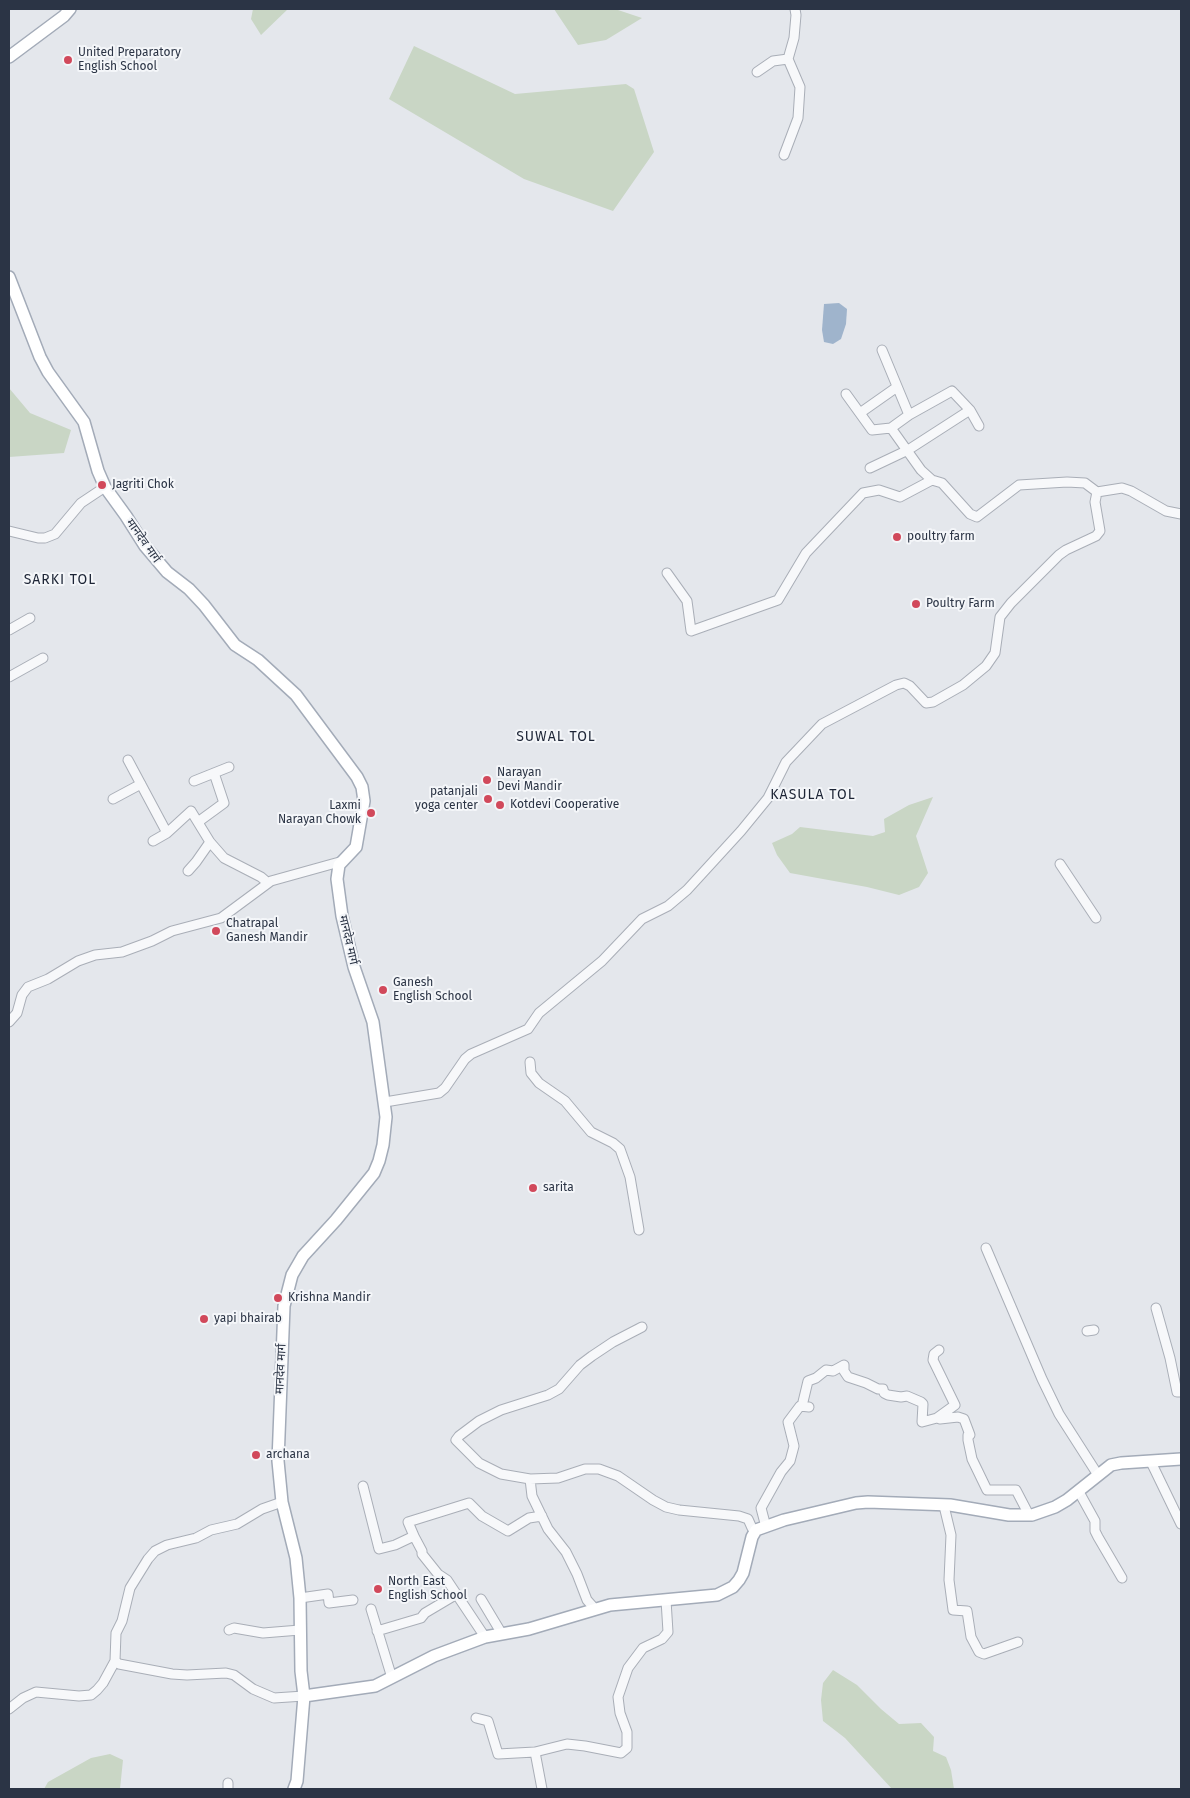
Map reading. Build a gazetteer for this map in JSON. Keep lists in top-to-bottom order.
{
  "streets": {
    "main road": ["मानदेव मार्ग"]
  },
  "districts": ["SARKI TOL", "SUWAL TOL", "KASULA TOL"],
  "places": [
    "United Preparatory English School",
    "Jagriti Chok",
    "poultry farm",
    "Poultry Farm",
    "Narayan Devi Mandir",
    "patanjali yoga center",
    "Kotdevi Cooperative",
    "Laxmi Narayan Chowk",
    "Chatrapal Ganesh Mandir",
    "Ganesh English School",
    "sarita",
    "Krishna Mandir",
    "yapi bhairab",
    "archana",
    "North East English School"
  ]
}
